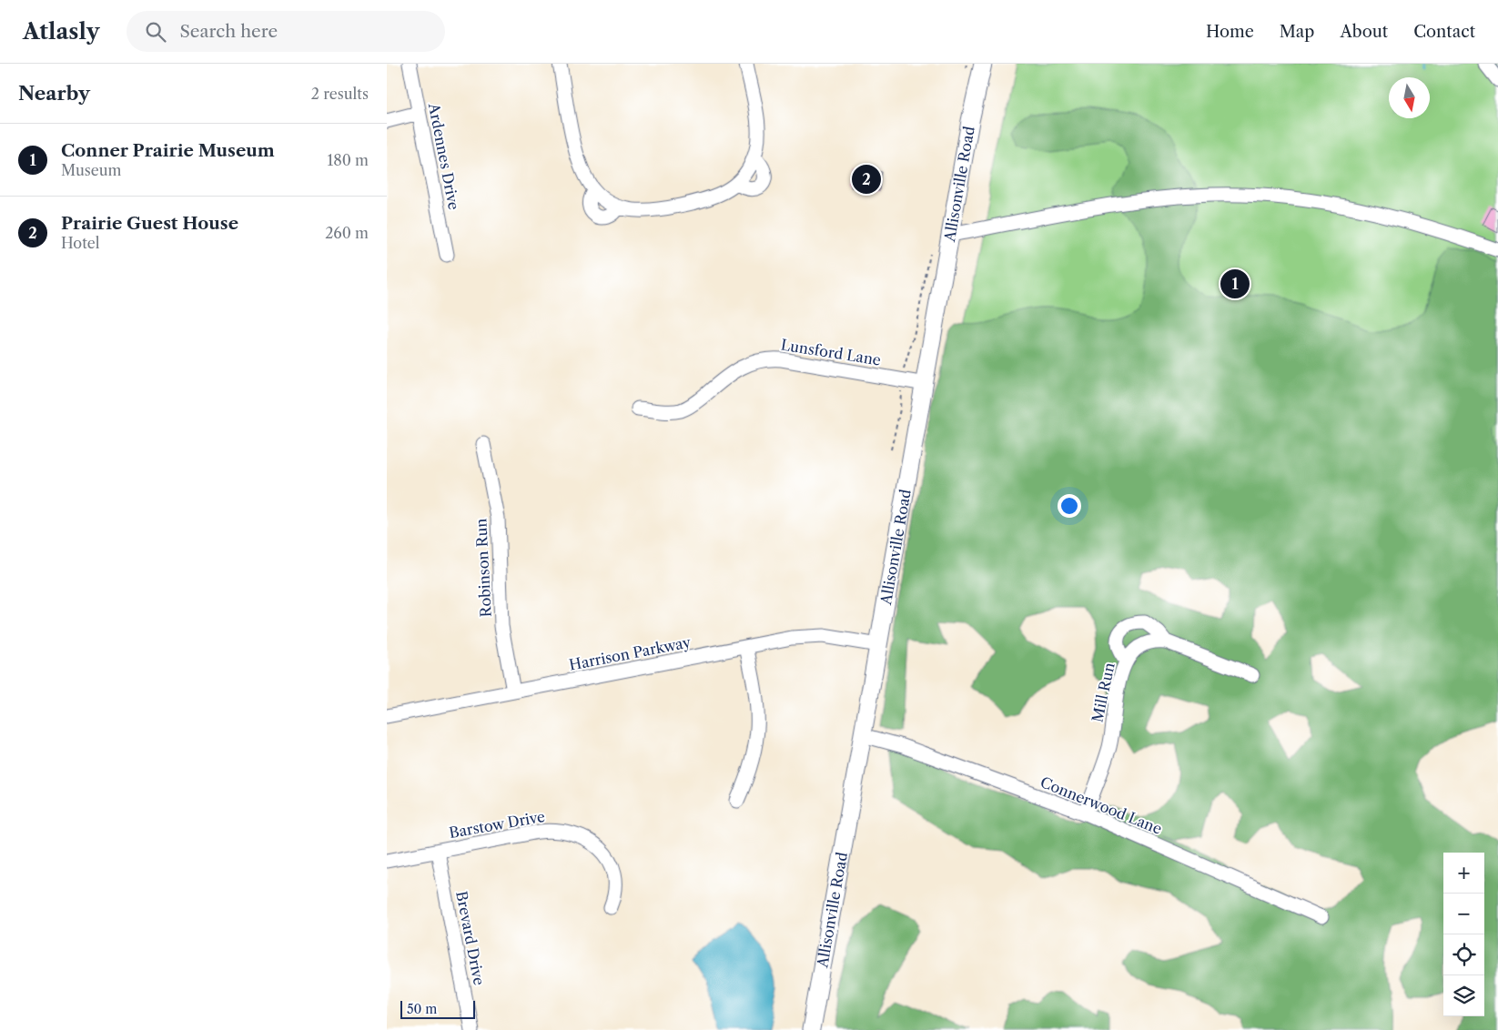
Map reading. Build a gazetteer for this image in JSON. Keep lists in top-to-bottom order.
{
  "streets": {
    "main road": ["Allisonville Road"],
    "street": [
      "Ardennes Drive",
      "Lunsford Lane",
      "Robinson Run",
      "Harrison Parkway",
      "Mill Run",
      "Connerwood Lane",
      "Barstow Drive",
      "Brevard Drive"
    ]
  },
  "crossings": [
    ["Allisonville Road", "Lunsford Lane"],
    ["Allisonville Road", "Harrison Parkway"],
    ["Allisonville Road", "Connerwood Lane"],
    ["Robinson Run", "Harrison Parkway"],
    ["Mill Run", "Connerwood Lane"],
    ["Barstow Drive", "Brevard Drive"]
  ],
  "scale_bar": "50 m",
  "north": "bottom",
  "page": {
    "header": "Atlasly",
    "search": "Search here",
    "nav": [
      "Home",
      "Map",
      "About",
      "Contact"
    ],
    "heading": ["Nearby", "2 results"],
    "list": [
      {
        "mark": "1",
        "name": "Conner Prairie Museum",
        "note": "Museum",
        "value": "180 m"
      },
      {
        "mark": "2",
        "name": "Prairie Guest House",
        "note": "Hotel",
        "value": "260 m"
      }
    ],
    "pins": ["2", "1"],
    "map_buttons": ["+", "−"],
    "scale": "50 m"
  }
}
